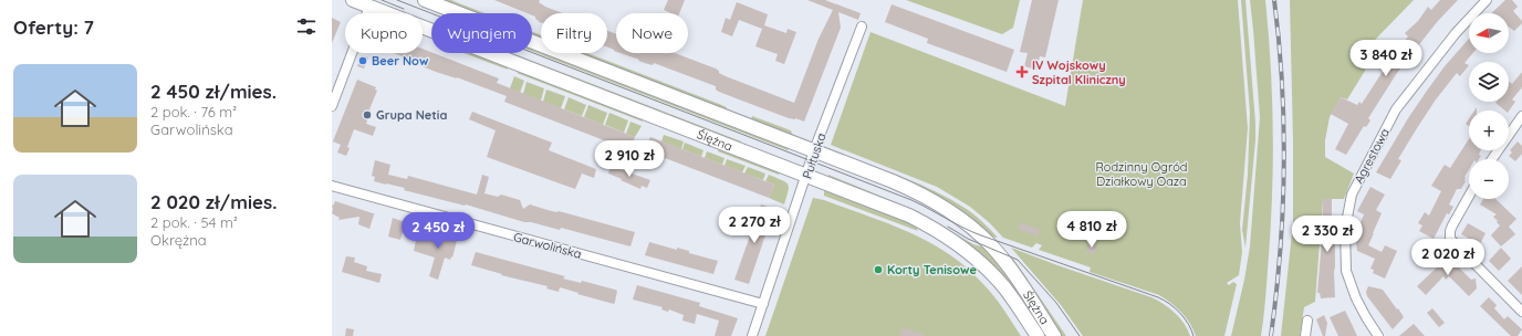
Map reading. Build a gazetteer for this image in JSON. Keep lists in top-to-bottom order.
{
  "streets": {
    "main road": ["Ślężna"],
    "street": ["Pułtuska", "Agrestowa", "Garwolińska"]
  },
  "crossings": [
    ["Ślężna", "Pułtuska"],
    ["Pułtuska", "Garwolińska"]
  ],
  "parks": ["Rodzinny Ogród Działkowy Oaza"],
  "places": {
    "other": ["Beer Now", "Grupa Netia", "Korty Tenisowe"],
    "health": ["IV Wojskowy Szpital Kliniczny"]
  },
  "north": "left",
  "page": {
    "heading": "Oferty: 7",
    "map_buttons": ["+", "−"],
    "chip": [
      "Kupno",
      "Wynajem",
      "Filtry",
      "Nowe"
    ],
    "price": [
      "3 840 zł",
      "2 910 zł",
      "2 270 zł",
      "4 810 zł",
      "2 450 zł",
      "2 330 zł",
      "2 020 zł"
    ],
    "list": [
      {
        "name": "2 450 zł/mies.",
        "note": "2 pok. · 76 m² · Garwolińska"
      },
      {
        "name": "2 020 zł/mies.",
        "note": "2 pok. · 54 m² · Okrężna"
      }
    ]
  }
}
